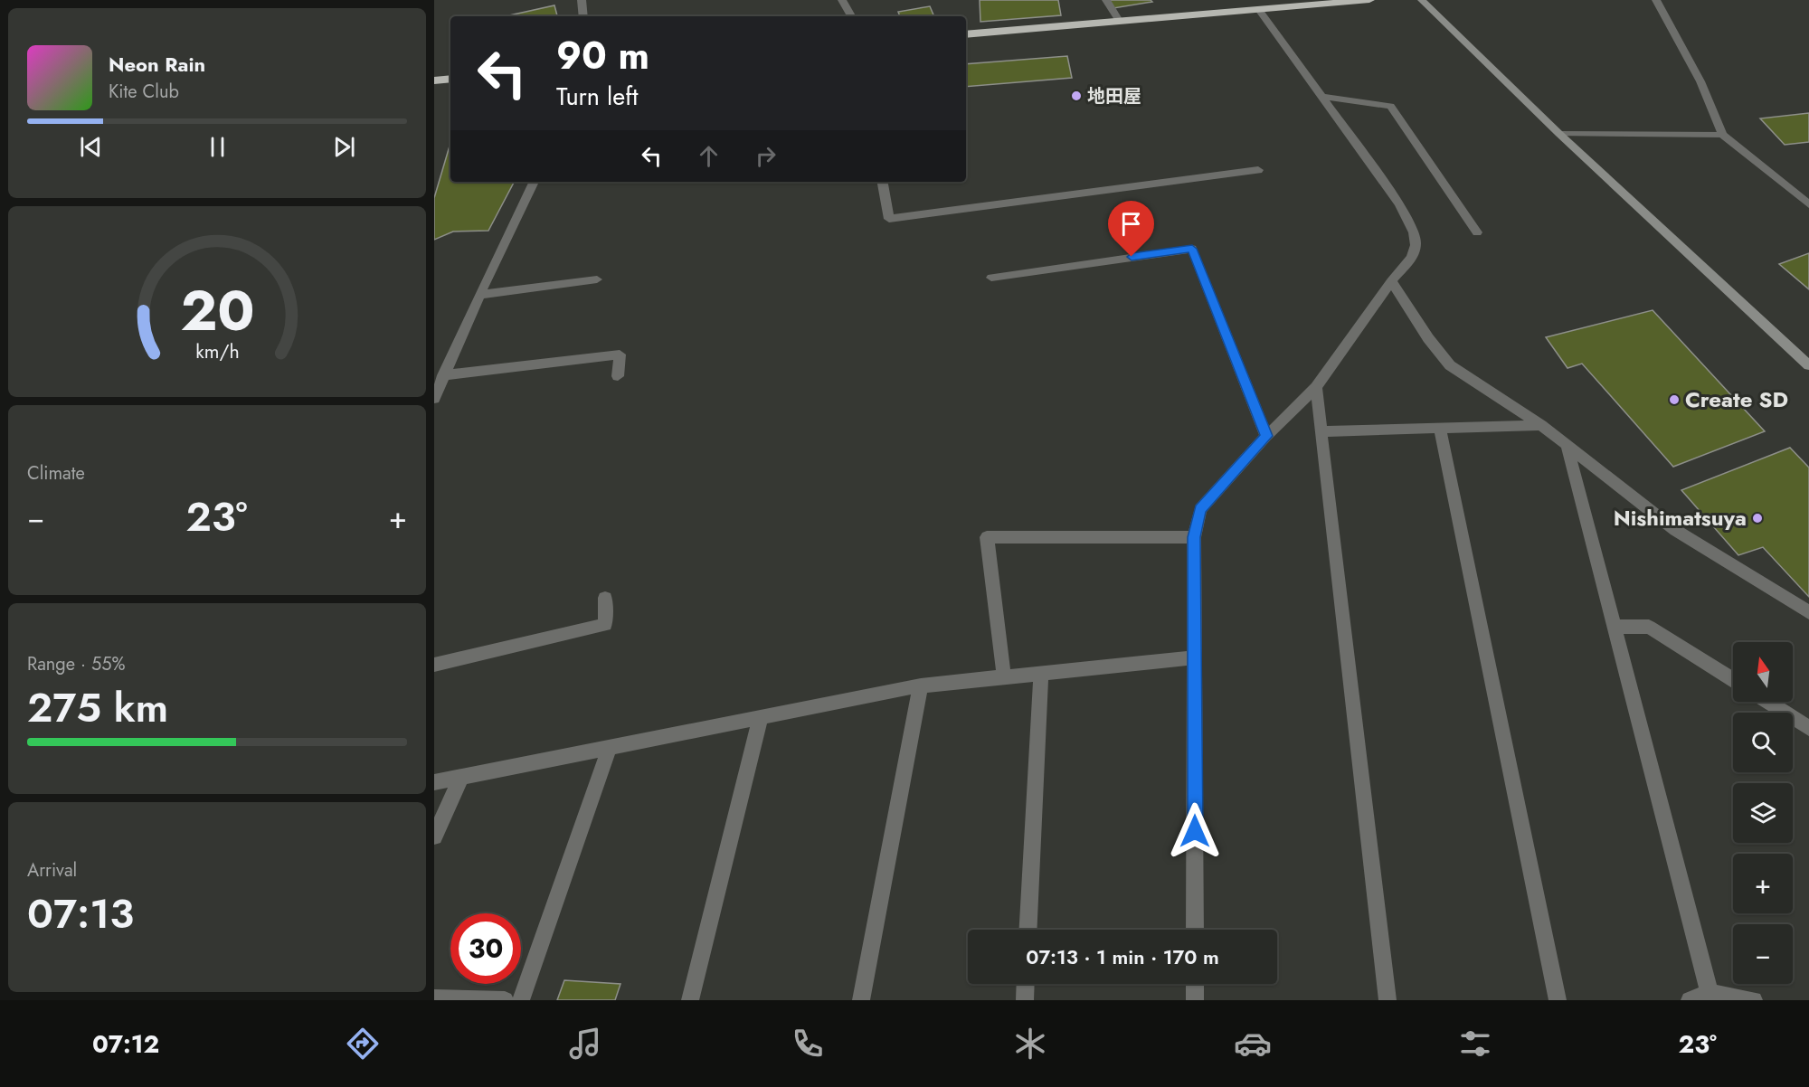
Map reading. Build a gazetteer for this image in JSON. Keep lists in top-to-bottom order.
{
  "places": ["地田屋", "Create SD", "Nishimatsuya"],
  "north": "top",
  "page": {
    "turn": ["90 m", "Turn left"],
    "song": ["Neon Rain", "Kite Club"],
    "tile": [
      "Climate",
      ["Range · 55%", "275 km"],
      ["Arrival", "07:13"]
    ],
    "heat": ["−", "23°", "+"],
    "map_buttons": ["+", "−"],
    "limit": "30",
    "trip": "07:13 · 1 min · 170 m",
    "tabs": ["07:12", "23°"],
    "gauge": ["20", "km/h"]
  }
}
